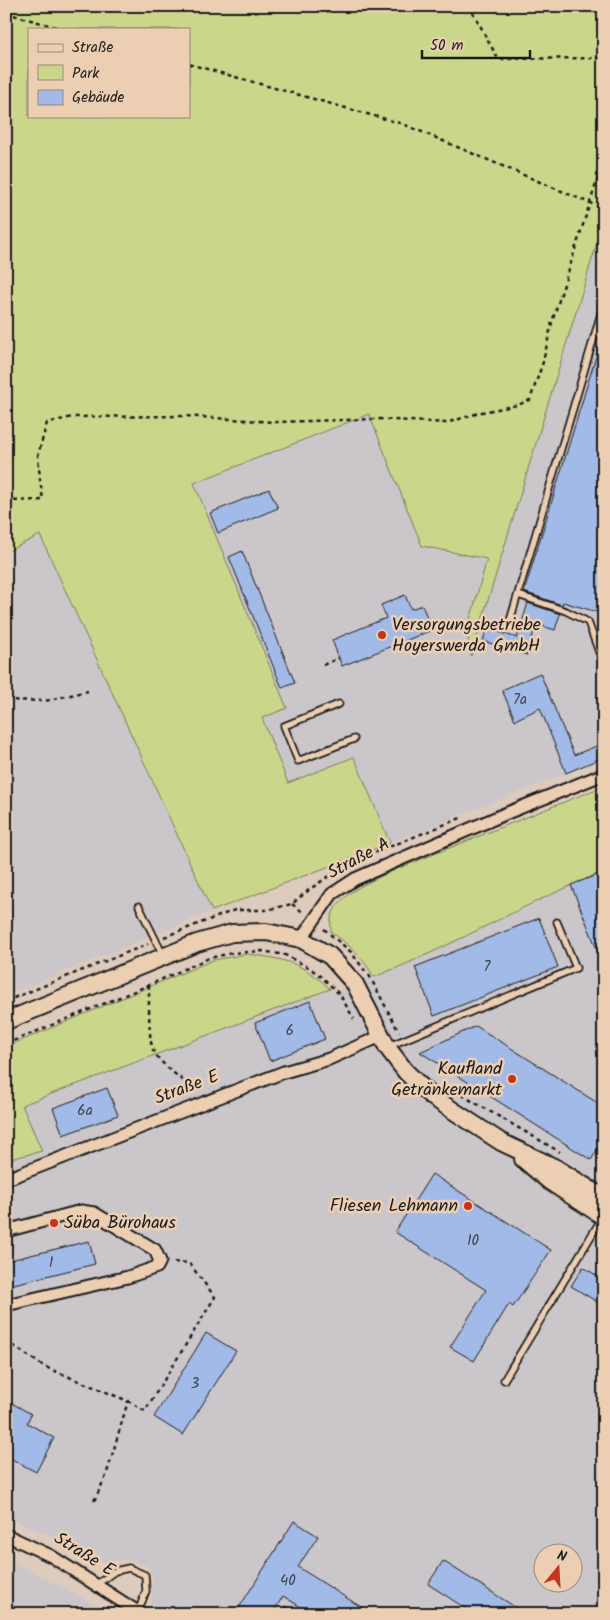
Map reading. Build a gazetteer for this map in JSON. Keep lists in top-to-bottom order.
{
  "streets": {
    "street": ["Straße A", "Straße E"]
  },
  "places": [
    "Versorgungsbetriebe Hoyerswerda GmbH",
    "Kaufland Getränkemarkt",
    "Fliesen Lehmann",
    "Süba Bürohaus"
  ],
  "house_numbers": [
    "7a",
    "7",
    "6",
    "6a",
    "10",
    "1",
    "3",
    "40"
  ],
  "legend": ["Straße", "Park", "Gebäude"],
  "scale_bar": "50 m",
  "north": "top"
}
